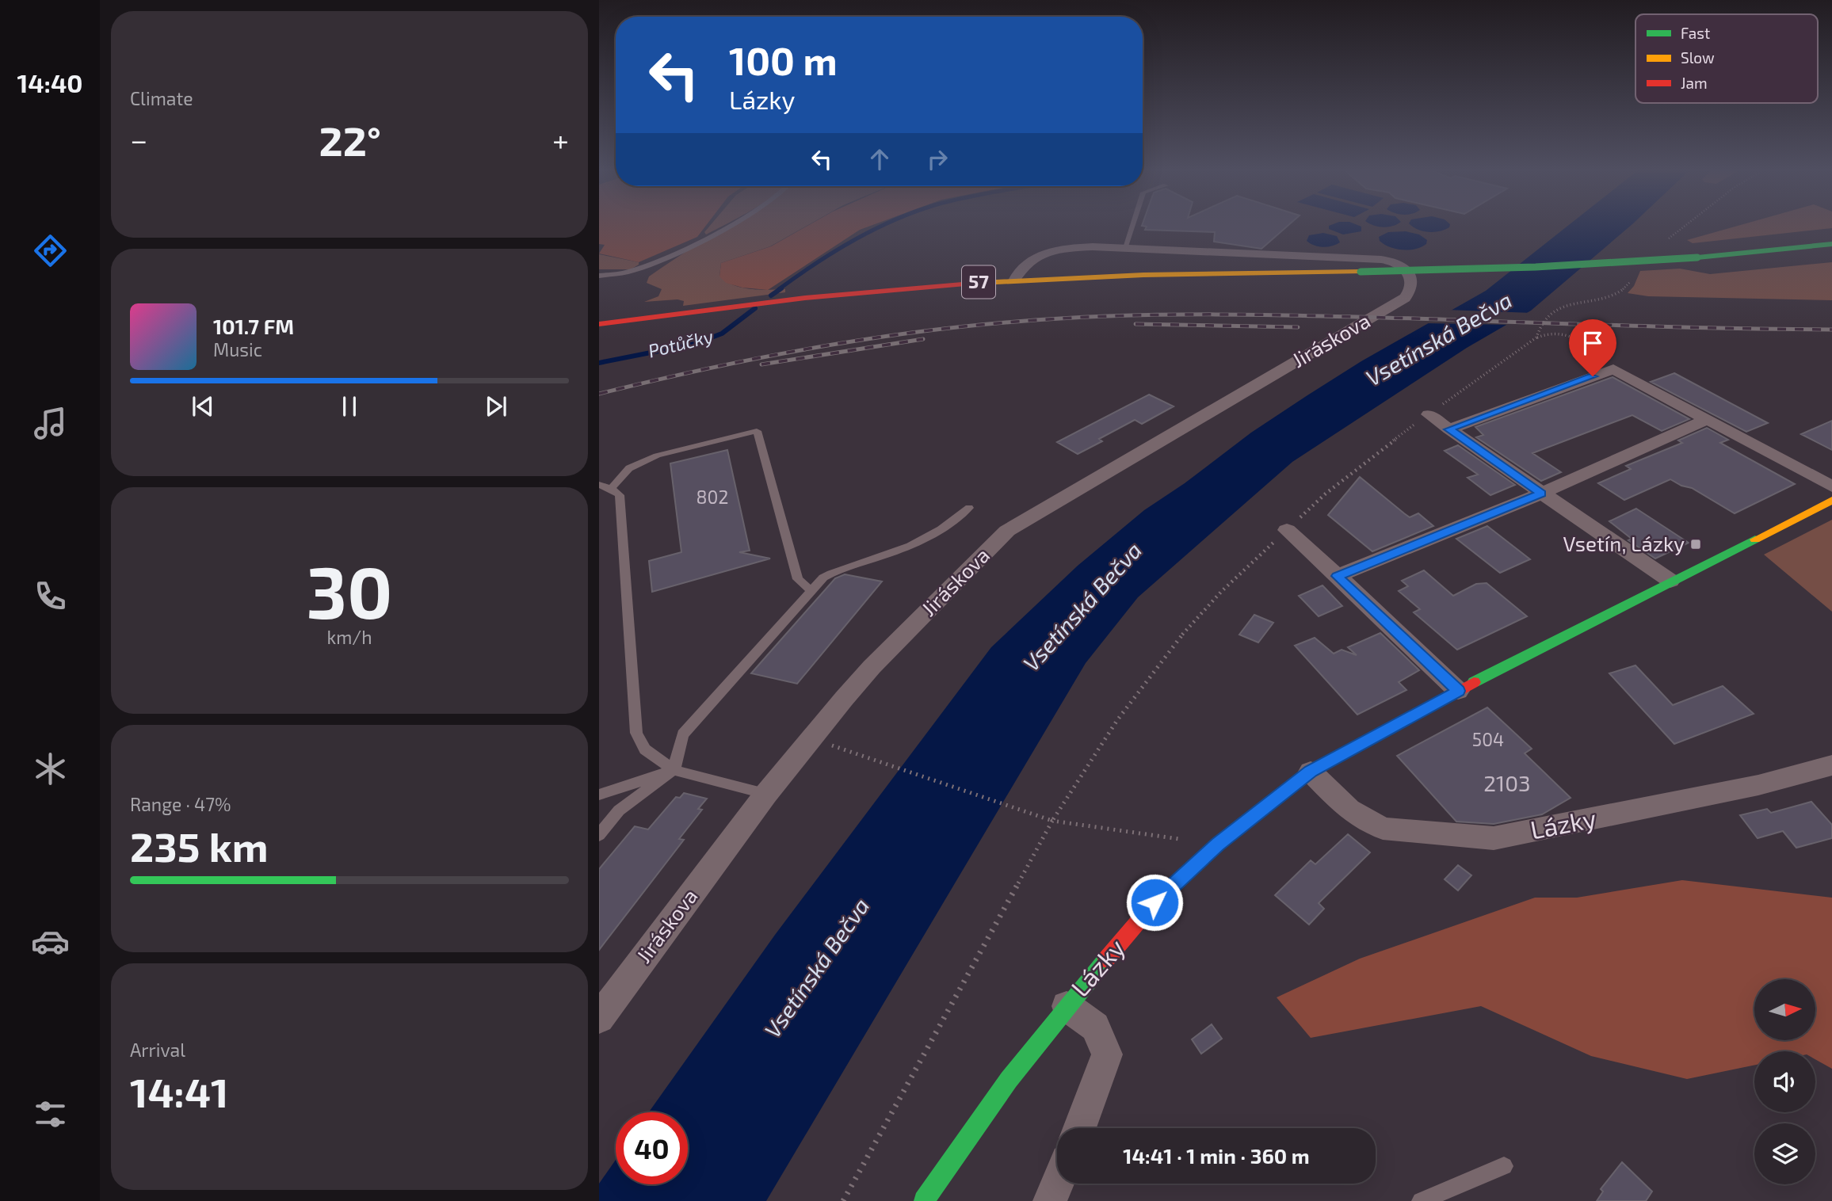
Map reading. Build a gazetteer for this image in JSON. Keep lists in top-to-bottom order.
{
  "streets": {
    "main road": ["57", "Lázky"],
    "street": ["Jiráskova"]
  },
  "water": ["Vsetínská Bečva", "Potůčky"],
  "places": {
    "transit": ["Vsetín, Lázky"]
  },
  "house_numbers": ["802", "504", "2103"],
  "legend": ["Fast", "Slow", "Jam"],
  "north": "right",
  "page": {
    "tabs": "14:40",
    "tile": [
      "Climate",
      ["30", "km/h"],
      ["Range · 47%", "235 km"],
      ["Arrival", "14:41"]
    ],
    "turn": ["100 m", "Lázky"],
    "heat": ["−", "22°", "+"],
    "song": ["101.7 FM", "Music"],
    "limit": "40",
    "trip": "14:41 · 1 min · 360 m"
  }
}
